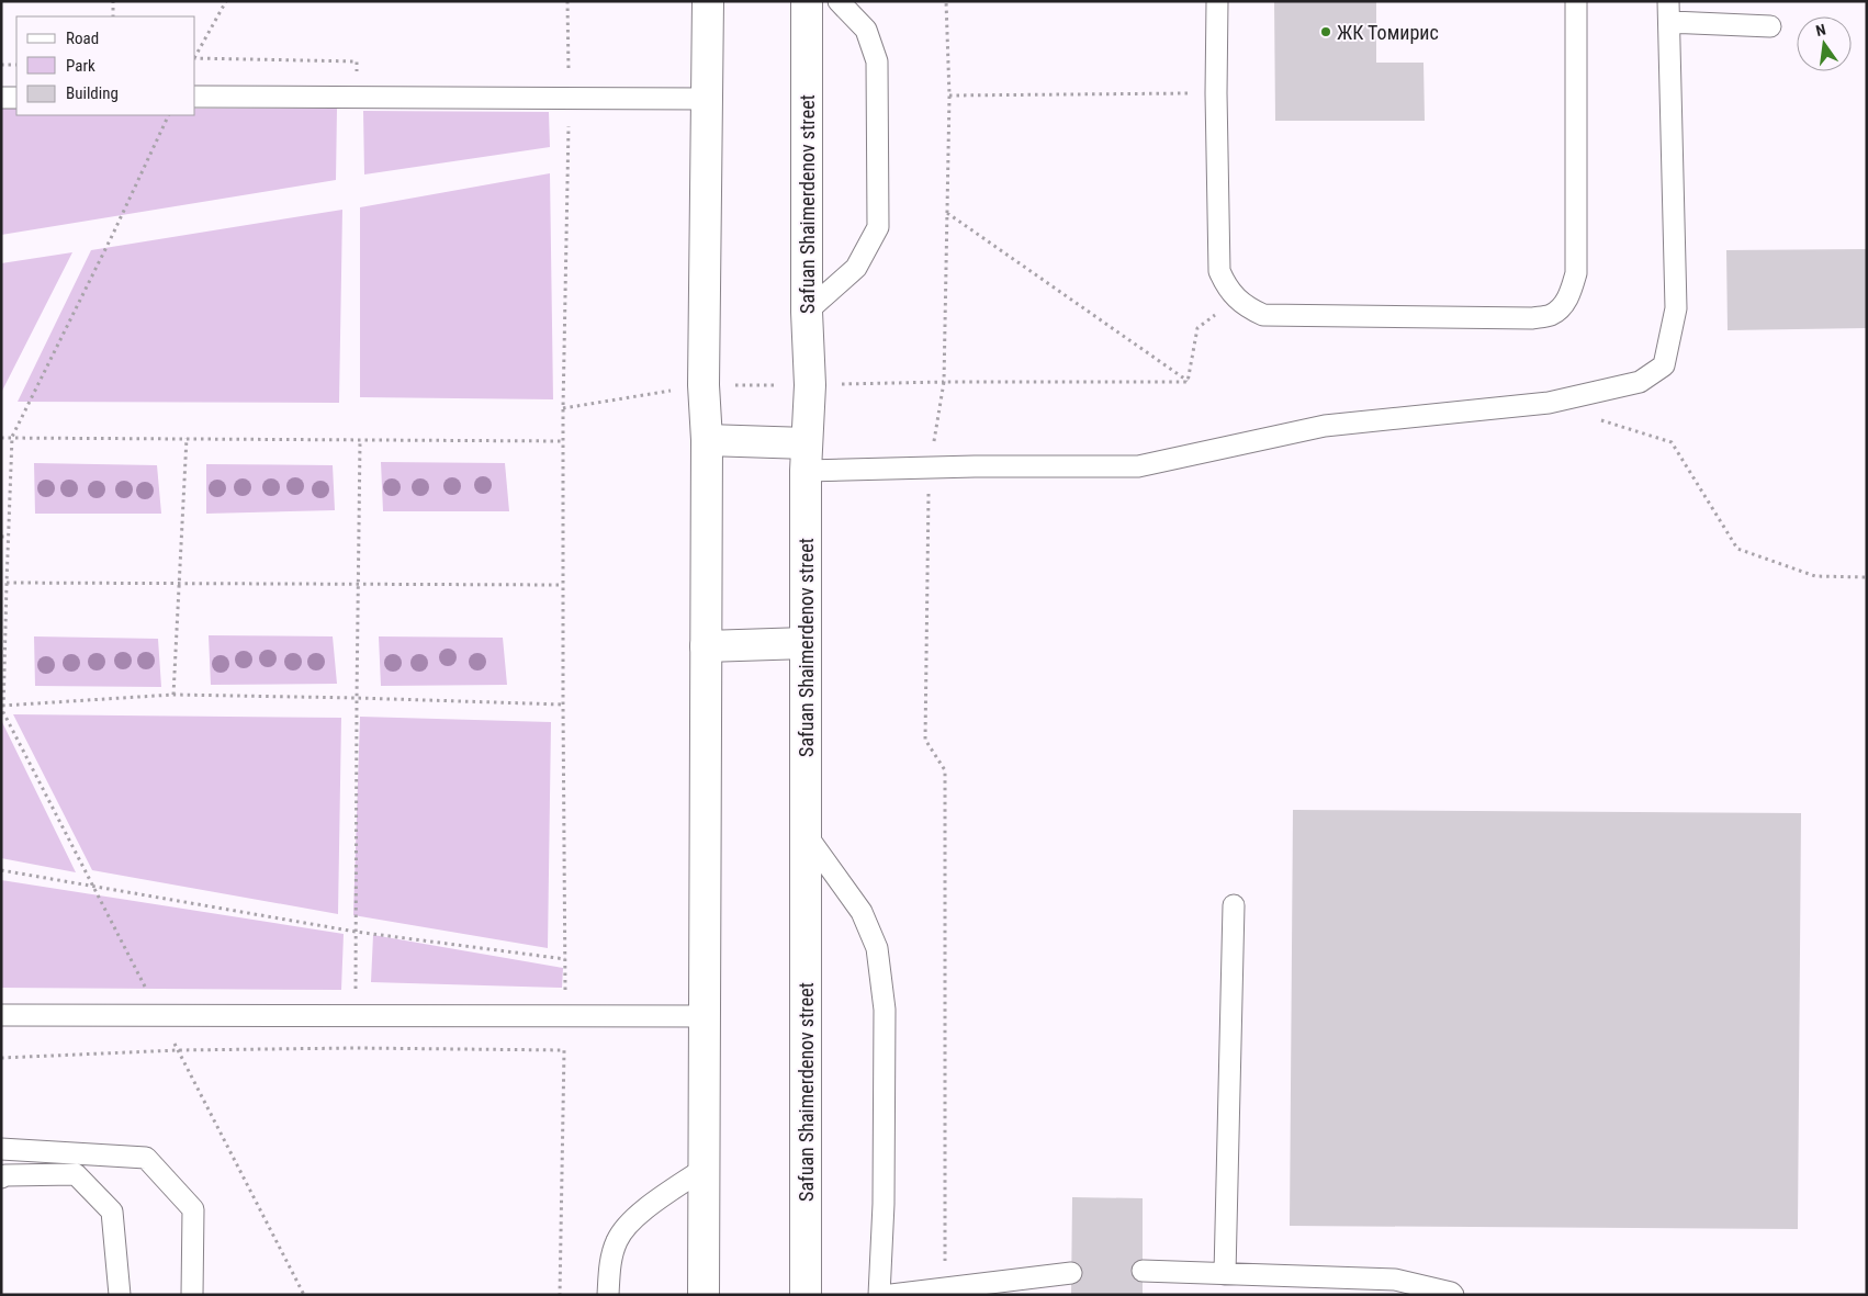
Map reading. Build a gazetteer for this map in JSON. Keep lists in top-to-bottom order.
{
  "streets": {
    "main road": ["Safuan Shaimerdenov street"]
  },
  "places": ["ЖК Томирис"],
  "legend": ["Road", "Park", "Building"],
  "north": "top"
}
